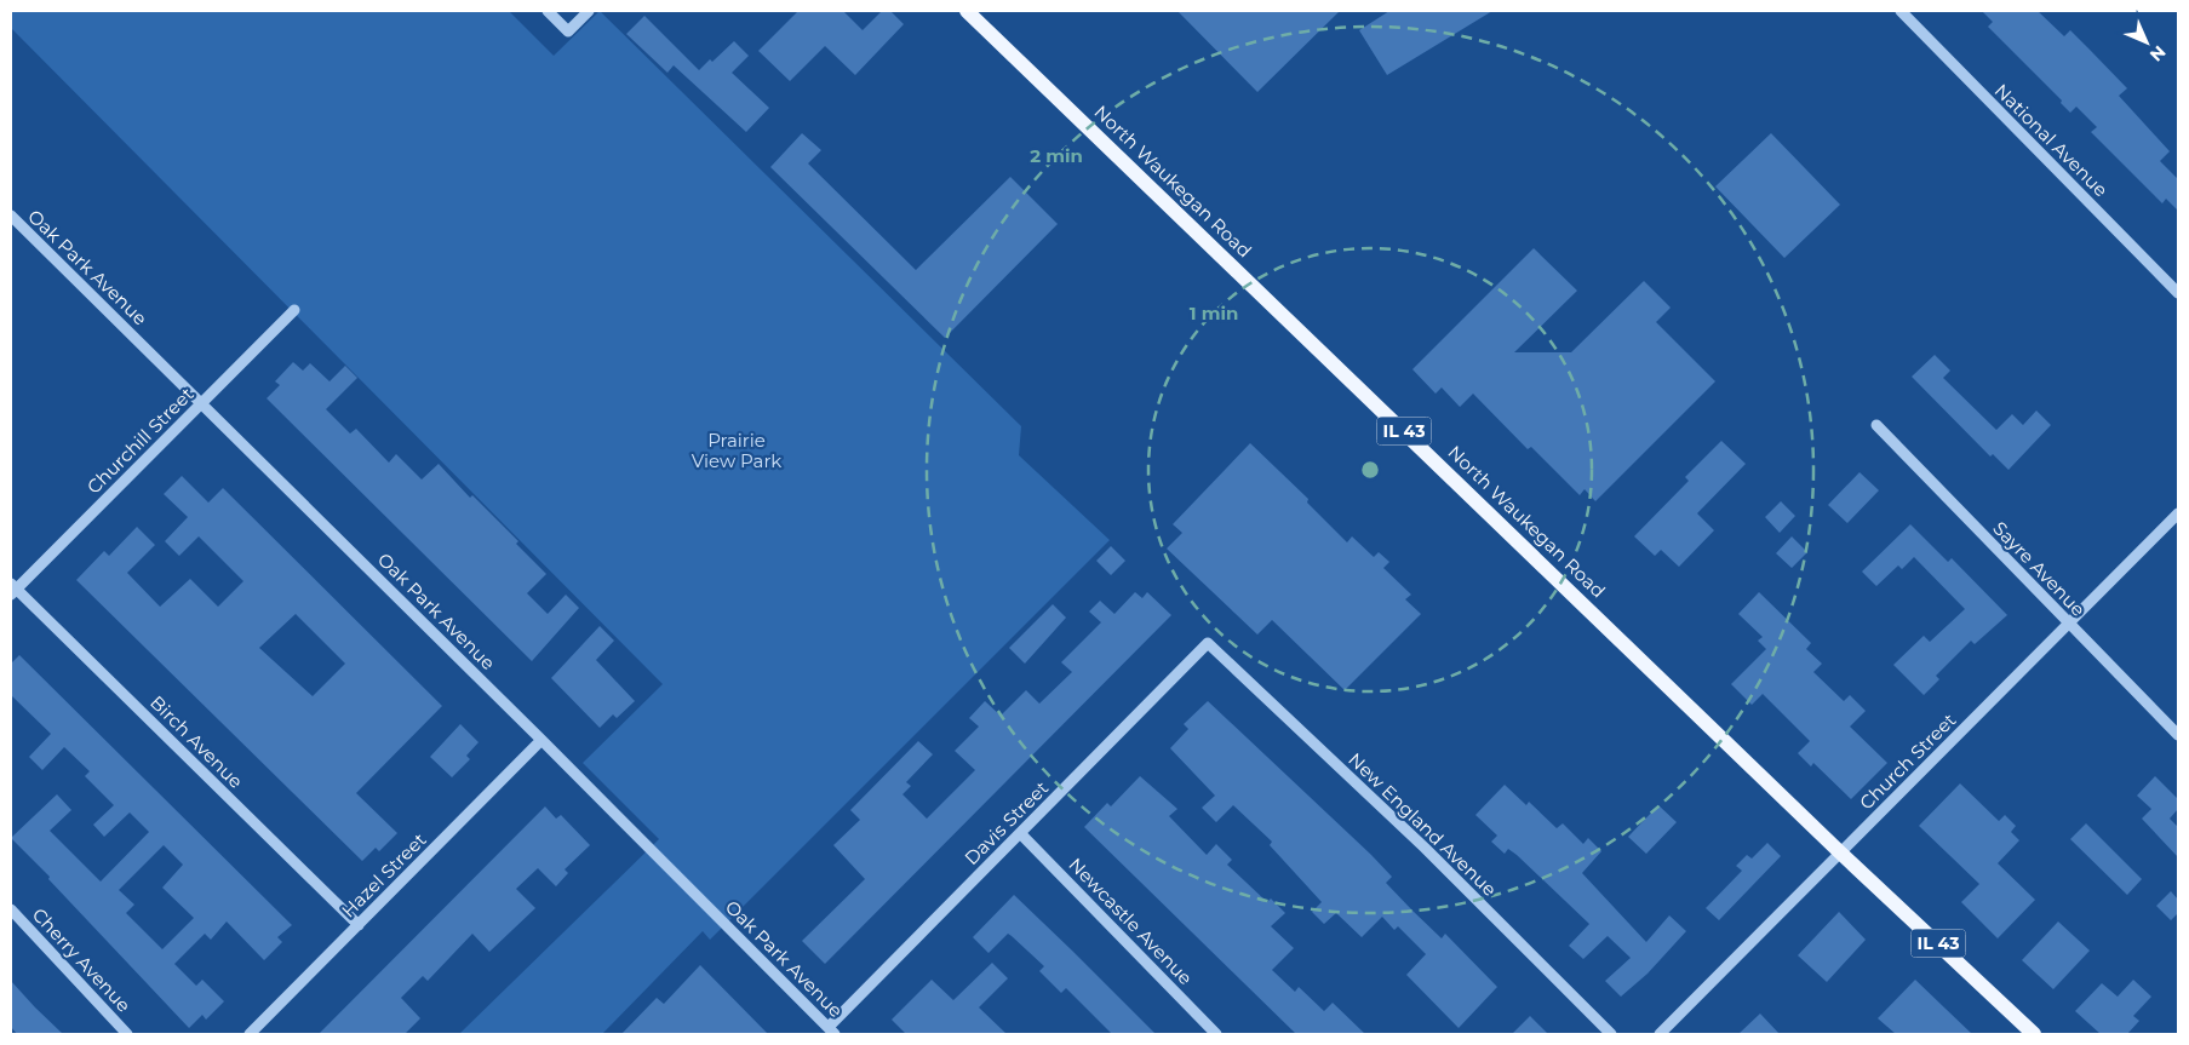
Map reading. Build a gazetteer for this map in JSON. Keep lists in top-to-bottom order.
{
  "streets": {
    "main road": ["North Waukegan Road", "IL 43"],
    "street": [
      "National Avenue",
      "Oak Park Avenue",
      "Churchill Street",
      "Sayre Avenue",
      "Birch Avenue",
      "Church Street",
      "Davis Street",
      "New England Avenue",
      "Hazel Street",
      "Newcastle Avenue",
      "Cherry Avenue"
    ]
  },
  "crossings": [
    ["North Waukegan Road", "Church Street"],
    ["Oak Park Avenue", "Churchill Street"],
    ["Oak Park Avenue", "Davis Street"],
    ["Oak Park Avenue", "Hazel Street"],
    ["Churchill Street", "Birch Avenue"],
    ["Sayre Avenue", "Church Street"],
    ["Birch Avenue", "Hazel Street"],
    ["Davis Street", "New England Avenue"],
    ["Davis Street", "Newcastle Avenue"]
  ],
  "parks": ["Prairie View Park"],
  "north": "bottom right",
  "rings": ["2 min", "1 min"]
}
